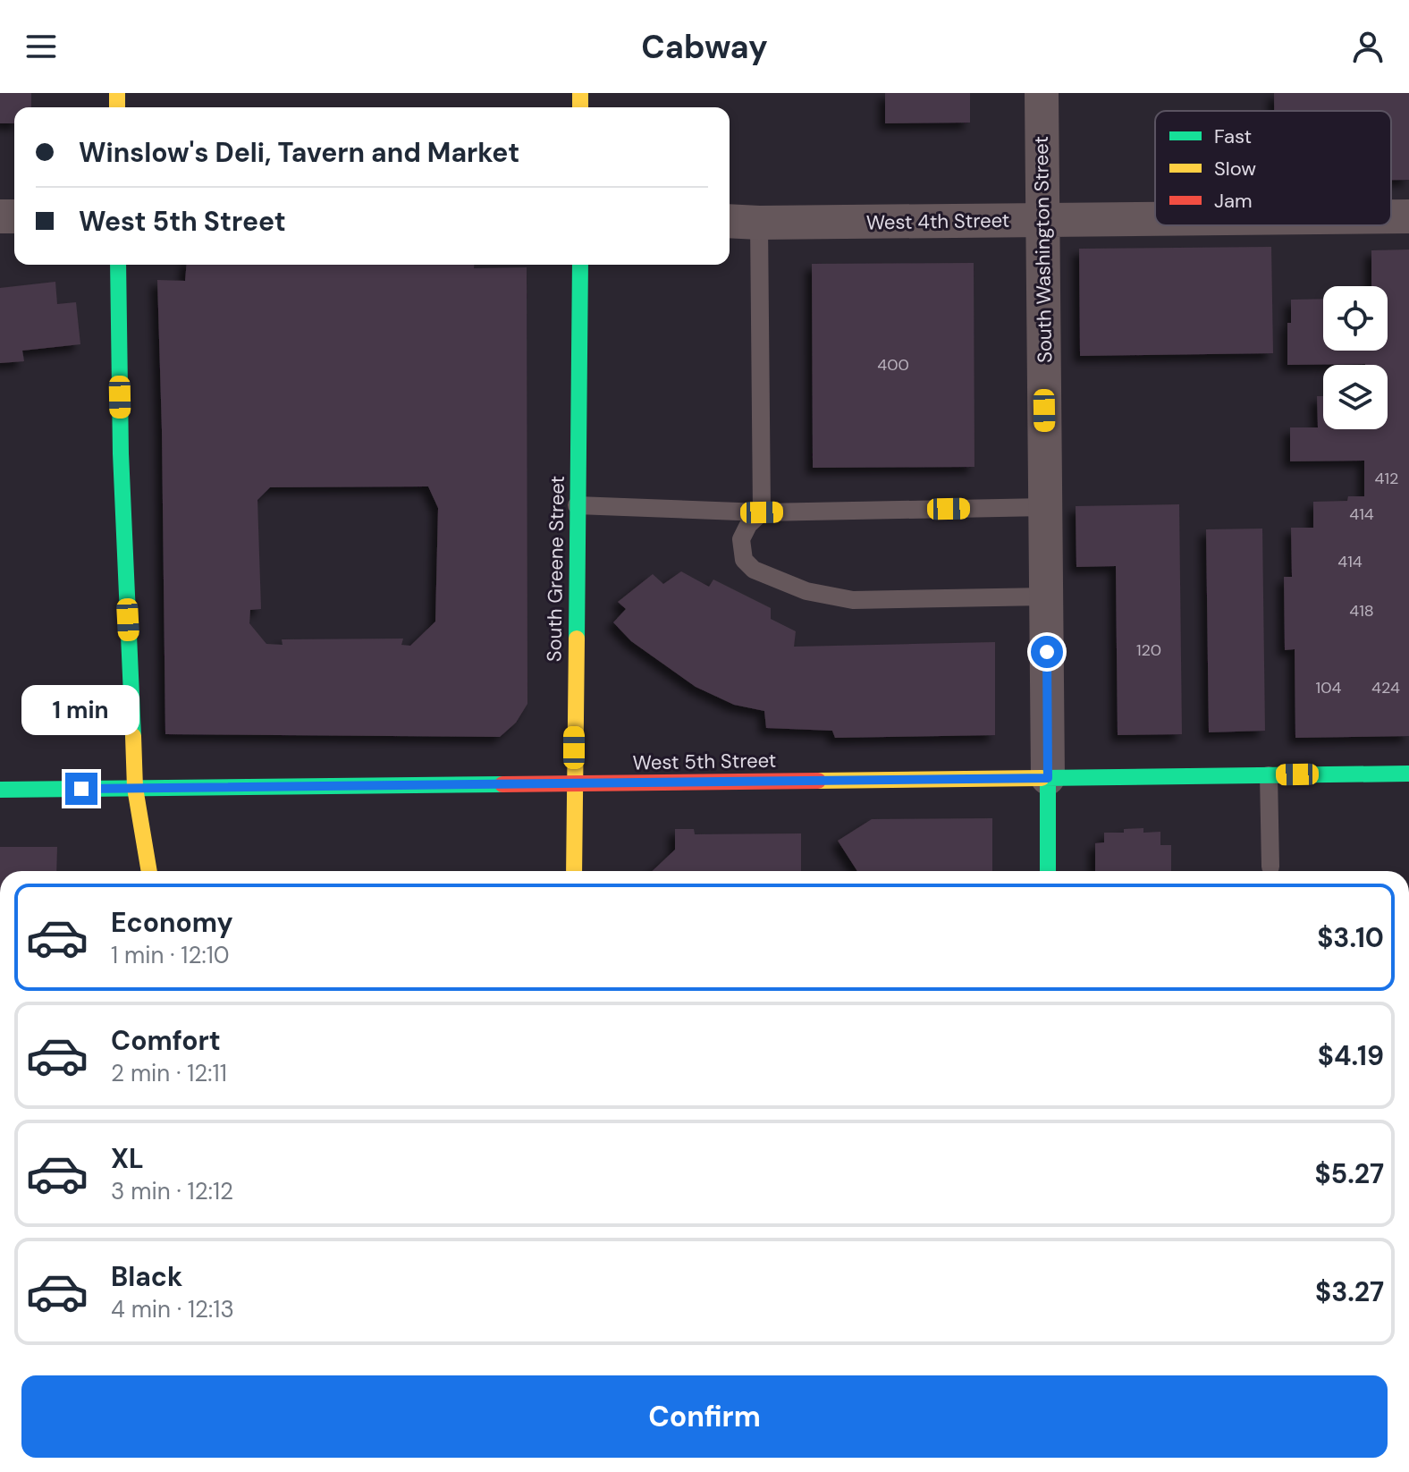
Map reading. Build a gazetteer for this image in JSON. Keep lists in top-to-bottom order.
{
  "streets": {
    "main road": ["South Washington Street", "South Greene Street", "West 5th Street"],
    "street": ["West 4th Street"]
  },
  "crossings": [
    ["West 4th Street", "South Washington Street"],
    ["South Washington Street", "West 5th Street"],
    ["South Greene Street", "West 5th Street"]
  ],
  "house_numbers": [
    "400",
    "412",
    "414",
    "414",
    "418",
    "120",
    "104",
    "424"
  ],
  "legend": ["Fast", "Slow", "Jam"],
  "page": {
    "header": "Cabway",
    "banner": ["Winslow's Deli, Tavern and Market", "West 5th Street"],
    "bubble": "1 min",
    "list": [
      {
        "name": "Economy",
        "note": "1 min · 12:10",
        "value": "$3.10"
      },
      {
        "name": "Comfort",
        "note": "2 min · 12:11",
        "value": "$4.19"
      },
      {
        "name": "XL",
        "note": "3 min · 12:12",
        "value": "$5.27"
      },
      {
        "name": "Black",
        "note": "4 min · 12:13",
        "value": "$3.27"
      }
    ],
    "buttons": "Confirm"
  }
}
